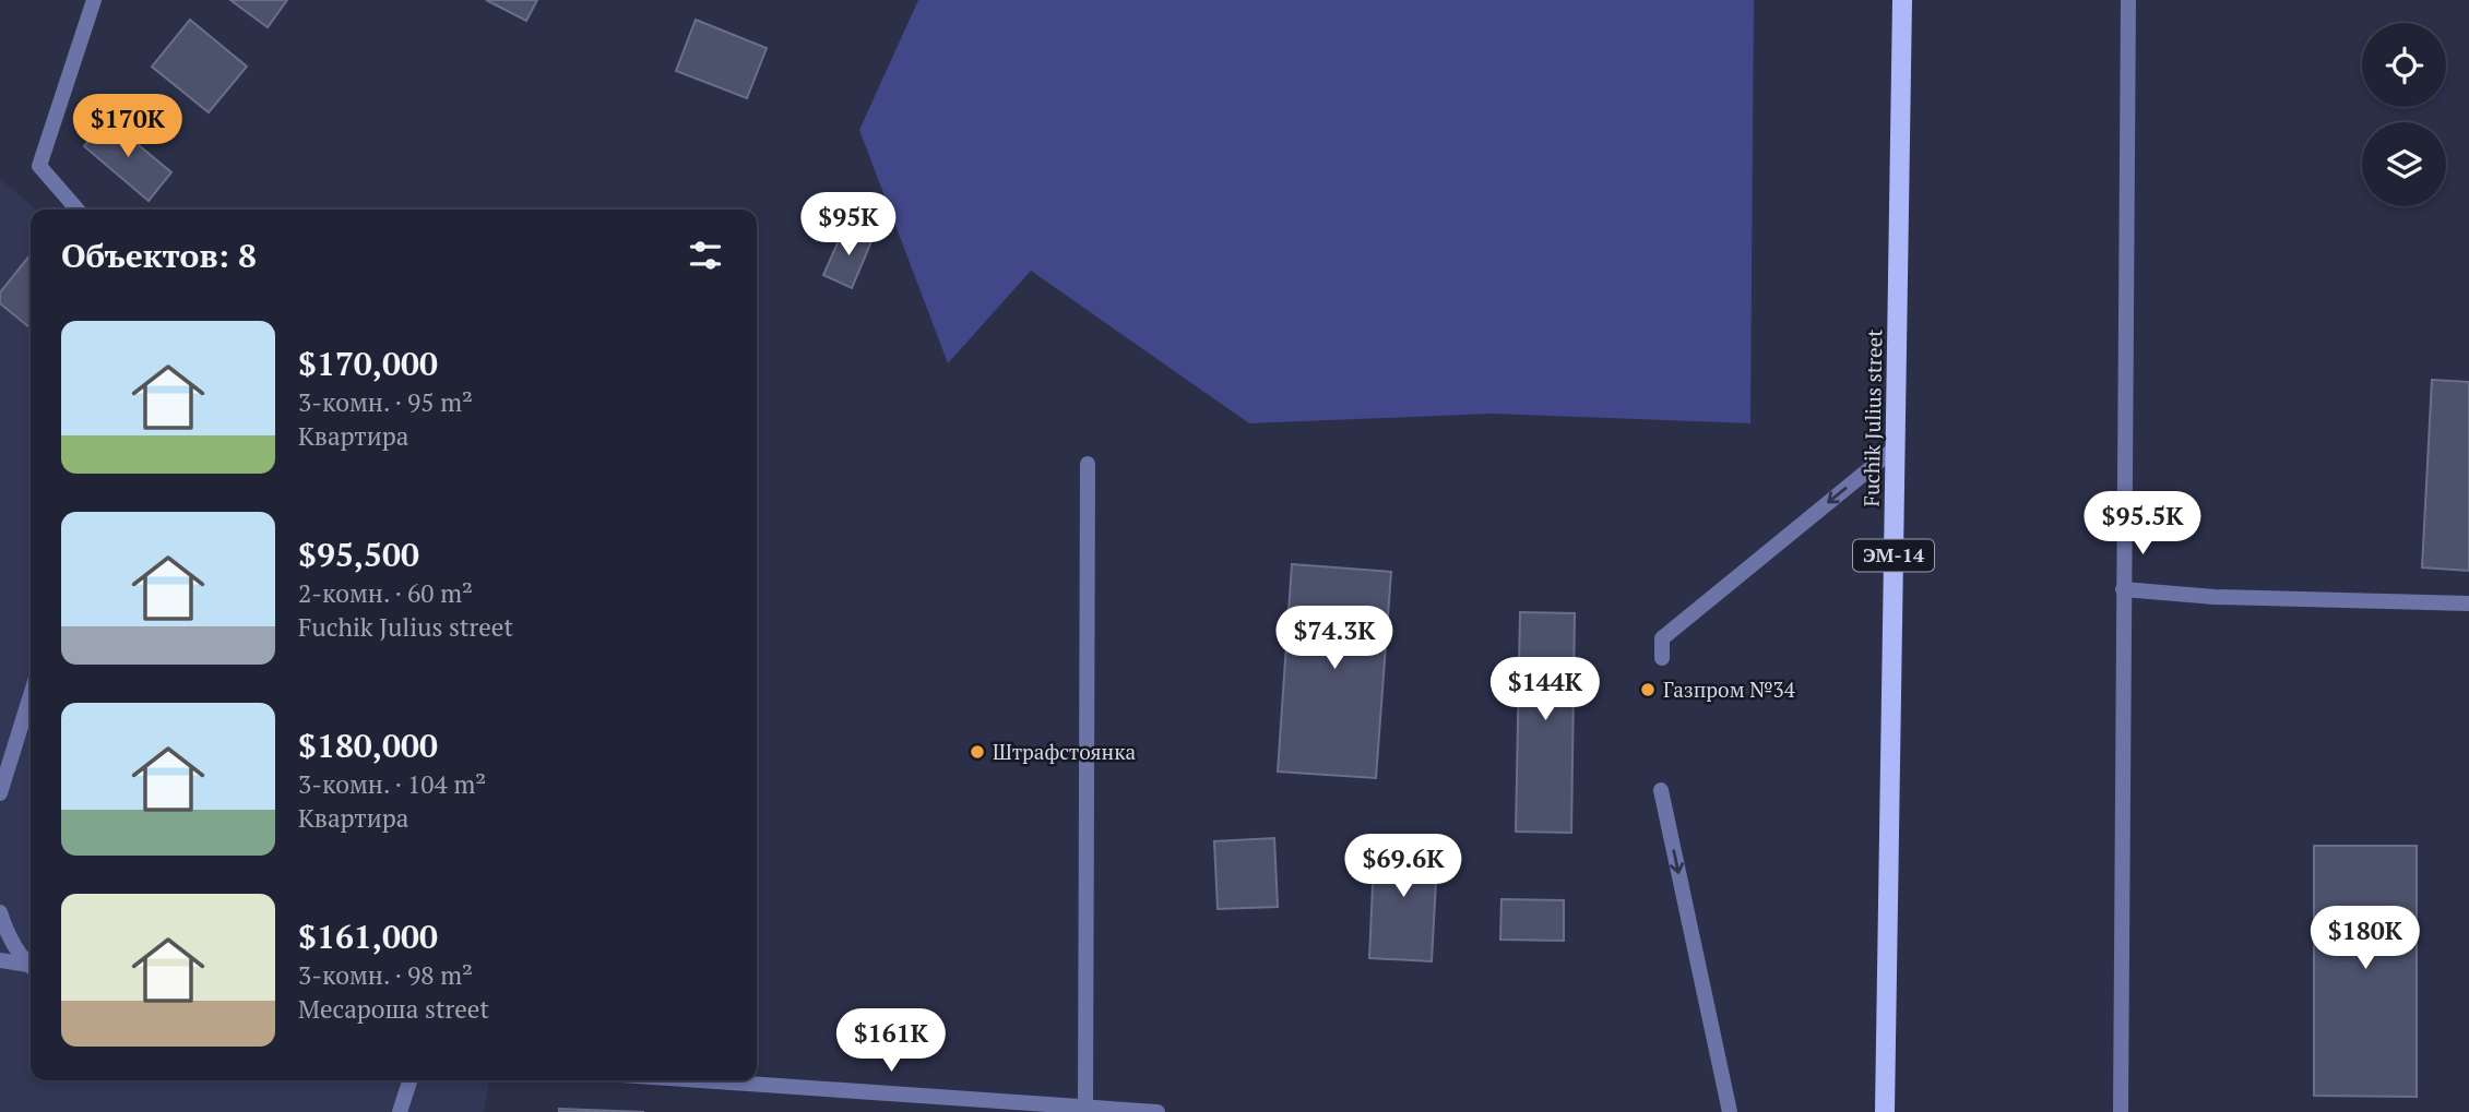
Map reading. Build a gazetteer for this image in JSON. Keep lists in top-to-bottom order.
{
  "streets": {
    "main road": ["Fuchik Julius street", "ЭМ-14"]
  },
  "places": ["Газпром №34", "Штрафстоянка"],
  "page": {
    "price": [
      "$170K",
      "$95K",
      "$95.5K",
      "$74.3K",
      "$144K",
      "$69.6K",
      "$180K",
      "$161K"
    ],
    "heading": "Объектов: 8",
    "list": [
      {
        "name": "$170,000",
        "note": "3-комн. · 95 m² · Квартира"
      },
      {
        "name": "$95,500",
        "note": "2-комн. · 60 m² · Fuchik Julius street"
      },
      {
        "name": "$180,000",
        "note": "3-комн. · 104 m² · Квартира"
      },
      {
        "name": "$161,000",
        "note": "3-комн. · 98 m² · Месароша street"
      }
    ]
  }
}
